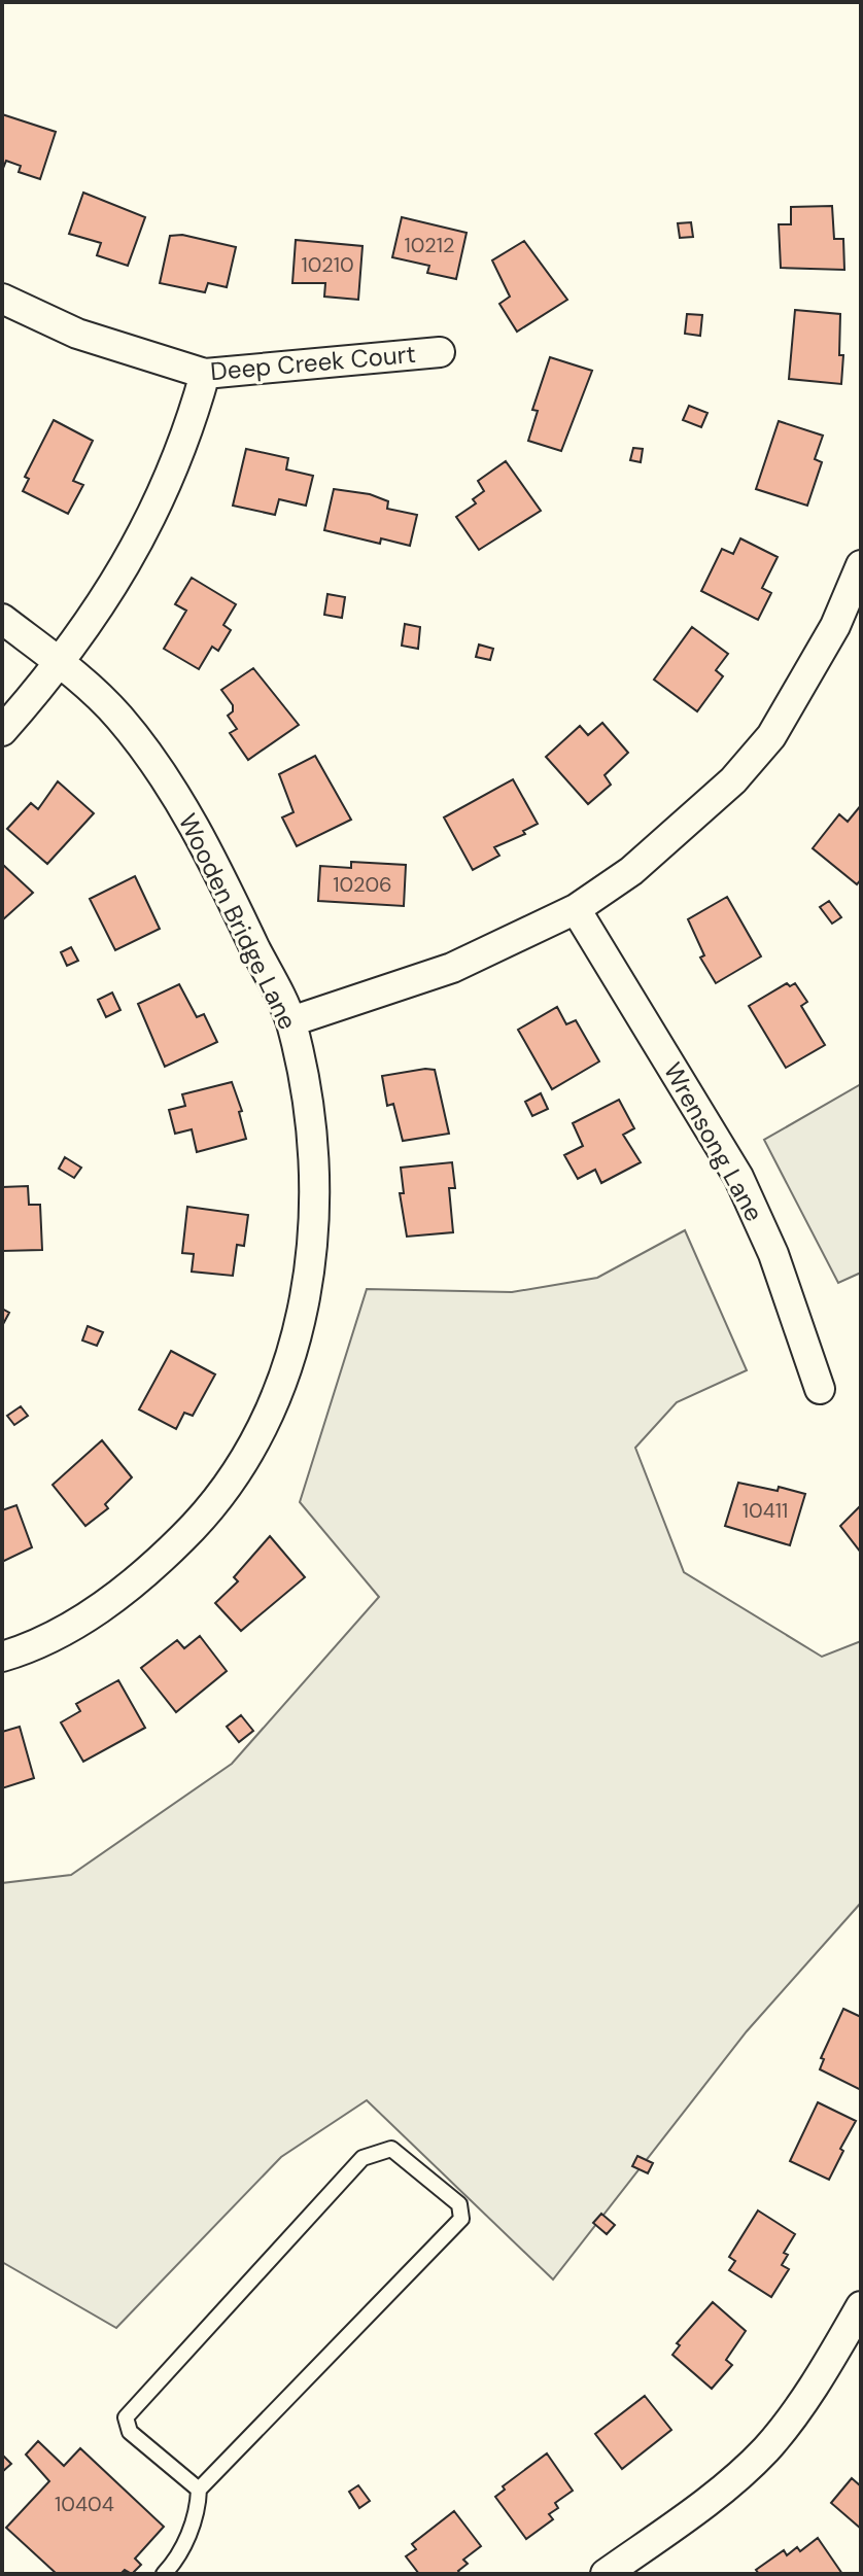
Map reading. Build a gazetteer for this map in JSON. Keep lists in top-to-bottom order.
{
  "streets": {
    "street": ["Deep Creek Court", "Wooden Bridge Lane", "Wrensong Lane"]
  },
  "house_numbers": [
    "10212",
    "10210",
    "10206",
    "10411",
    "10404"
  ]
}
